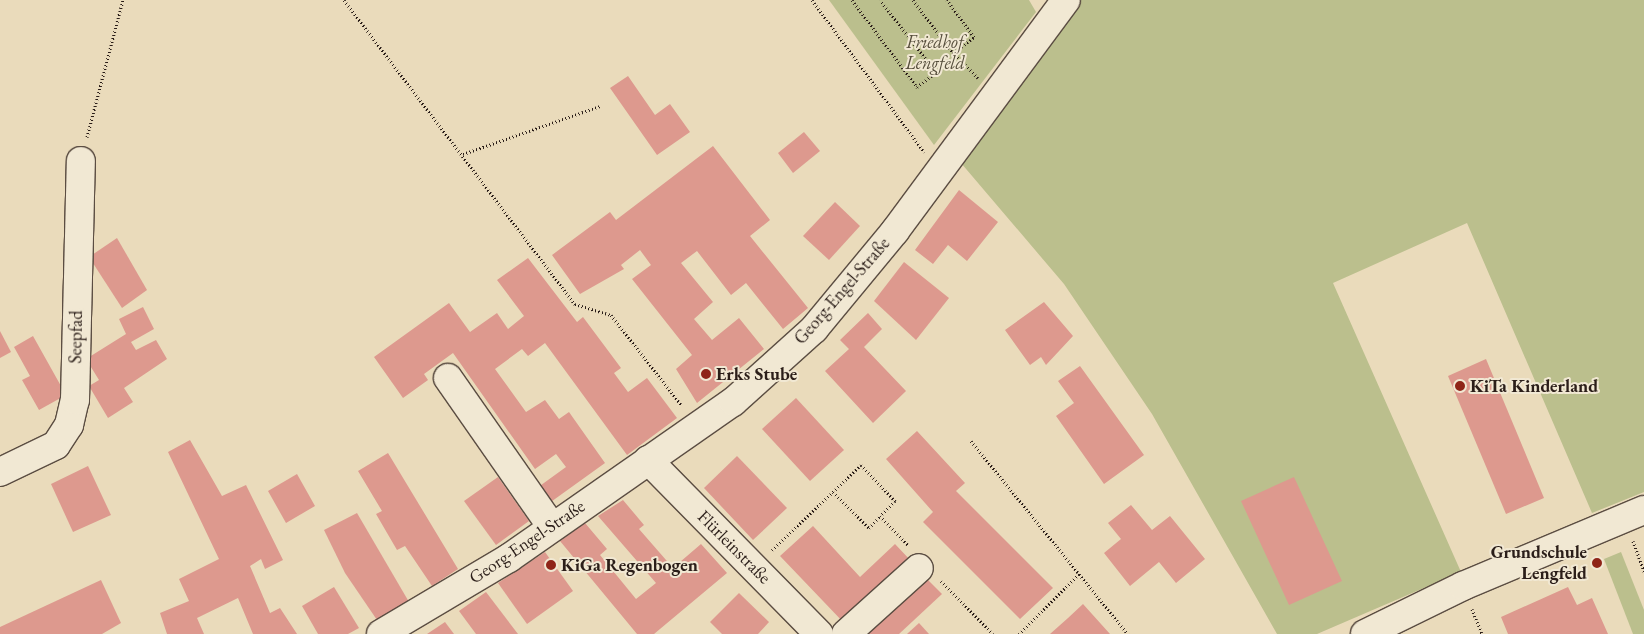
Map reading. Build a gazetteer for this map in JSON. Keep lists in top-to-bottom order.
{
  "streets": {
    "street": ["Georg-Engel-Straße", "Seepfad", "Flürleinstraße"]
  },
  "crossings": [
    ["Georg-Engel-Straße", "Flürleinstraße"]
  ],
  "parks": ["Friedhof Lengfeld"],
  "places": [
    "Erks Stube",
    "KiTa Kinderland",
    "Grundschule Lengfeld",
    "KiGa Regenbogen"
  ]
}
